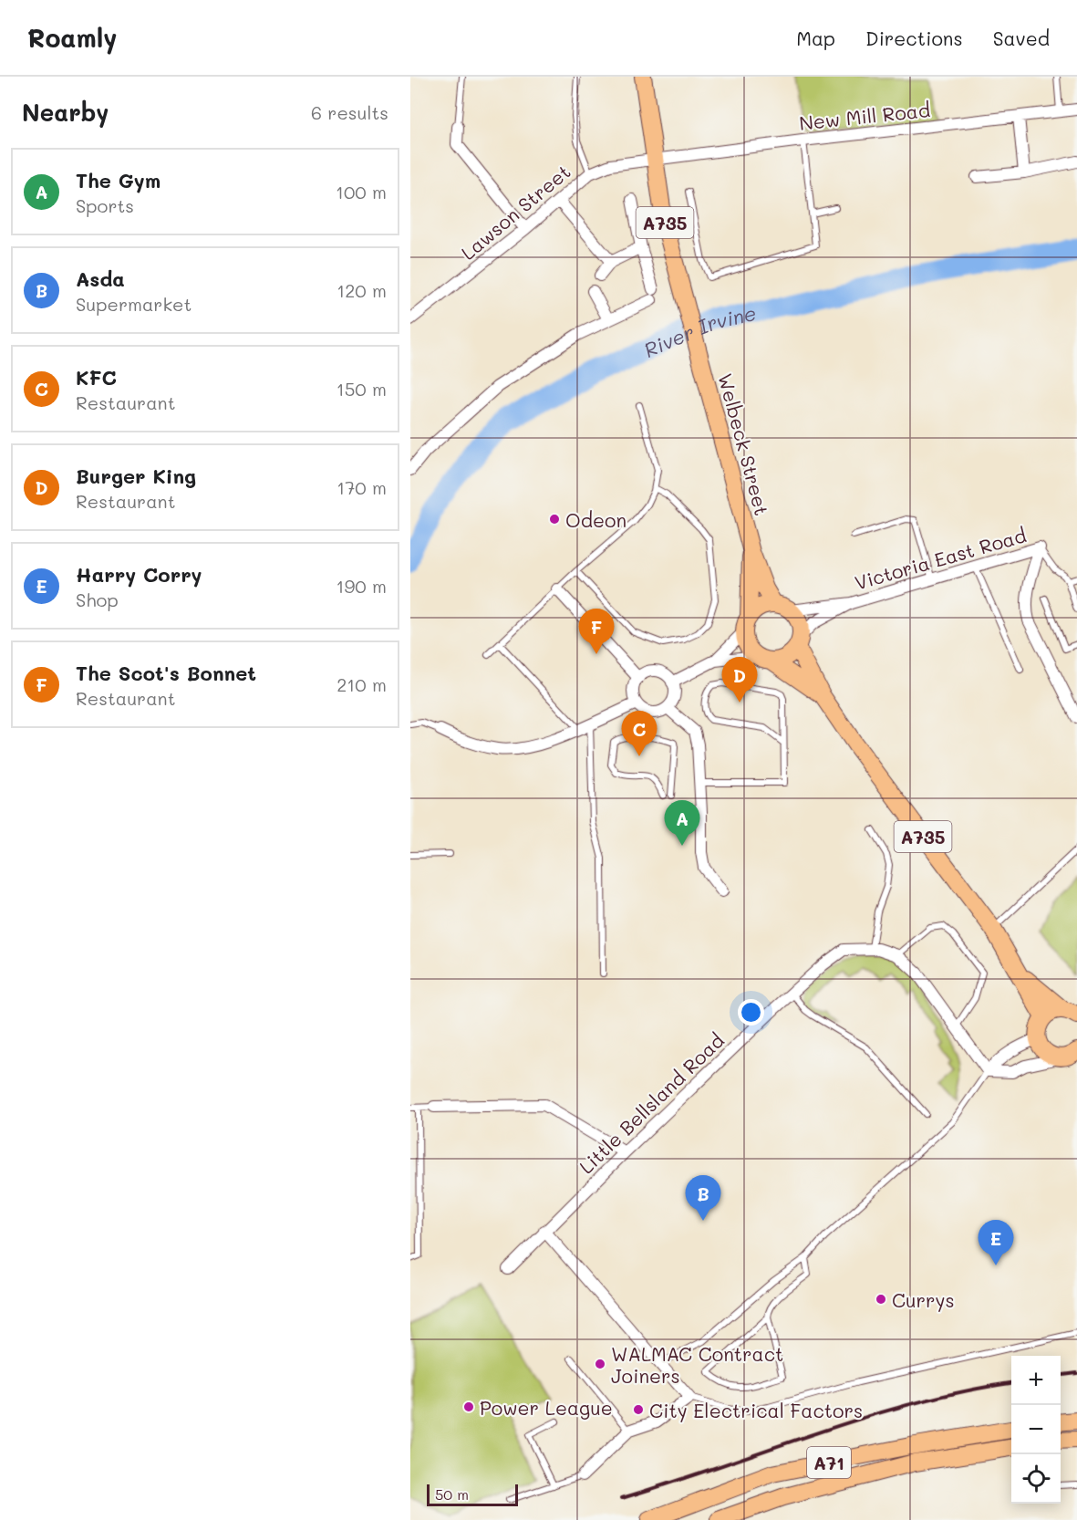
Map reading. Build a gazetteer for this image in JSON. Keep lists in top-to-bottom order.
{
  "streets": {
    "main road": ["A735", "Welbeck Street", "A71"],
    "street": [
      "New Mill Road",
      "Lawson Street",
      "Victoria East Road",
      "Little Bellsland Road"
    ]
  },
  "crossings": [
    ["New Mill Road", "Lawson Street"],
    ["New Mill Road", "A735"],
    ["New Mill Road", "Welbeck Street"],
    ["Lawson Street", "A735"],
    ["Lawson Street", "Welbeck Street"],
    ["A735", "Welbeck Street"],
    ["A735", "Victoria East Road"],
    ["Welbeck Street", "Victoria East Road"]
  ],
  "water": ["River Irvine"],
  "places": [
    "Odeon",
    "Currys",
    "WALMAC Contract Joiners",
    "Power League",
    "City Electrical Factors"
  ],
  "scale_bar": "50 m",
  "page": {
    "header": "Roamly",
    "nav": ["Map", "Directions", "Saved"],
    "heading": ["Nearby", "6 results"],
    "list": [
      {
        "mark": "A",
        "name": "The Gym",
        "note": "Sports",
        "value": "100 m"
      },
      {
        "mark": "B",
        "name": "Asda",
        "note": "Supermarket",
        "value": "120 m"
      },
      {
        "mark": "C",
        "name": "KFC",
        "note": "Restaurant",
        "value": "150 m"
      },
      {
        "mark": "D",
        "name": "Burger King",
        "note": "Restaurant",
        "value": "170 m"
      },
      {
        "mark": "E",
        "name": "Harry Corry",
        "note": "Shop",
        "value": "190 m"
      },
      {
        "mark": "F",
        "name": "The Scot's Bonnet",
        "note": "Restaurant",
        "value": "210 m"
      }
    ],
    "pins": [
      "F",
      "D",
      "C",
      "A",
      "B",
      "E"
    ],
    "map_buttons": ["+", "−"],
    "scale": "50 m"
  }
}
